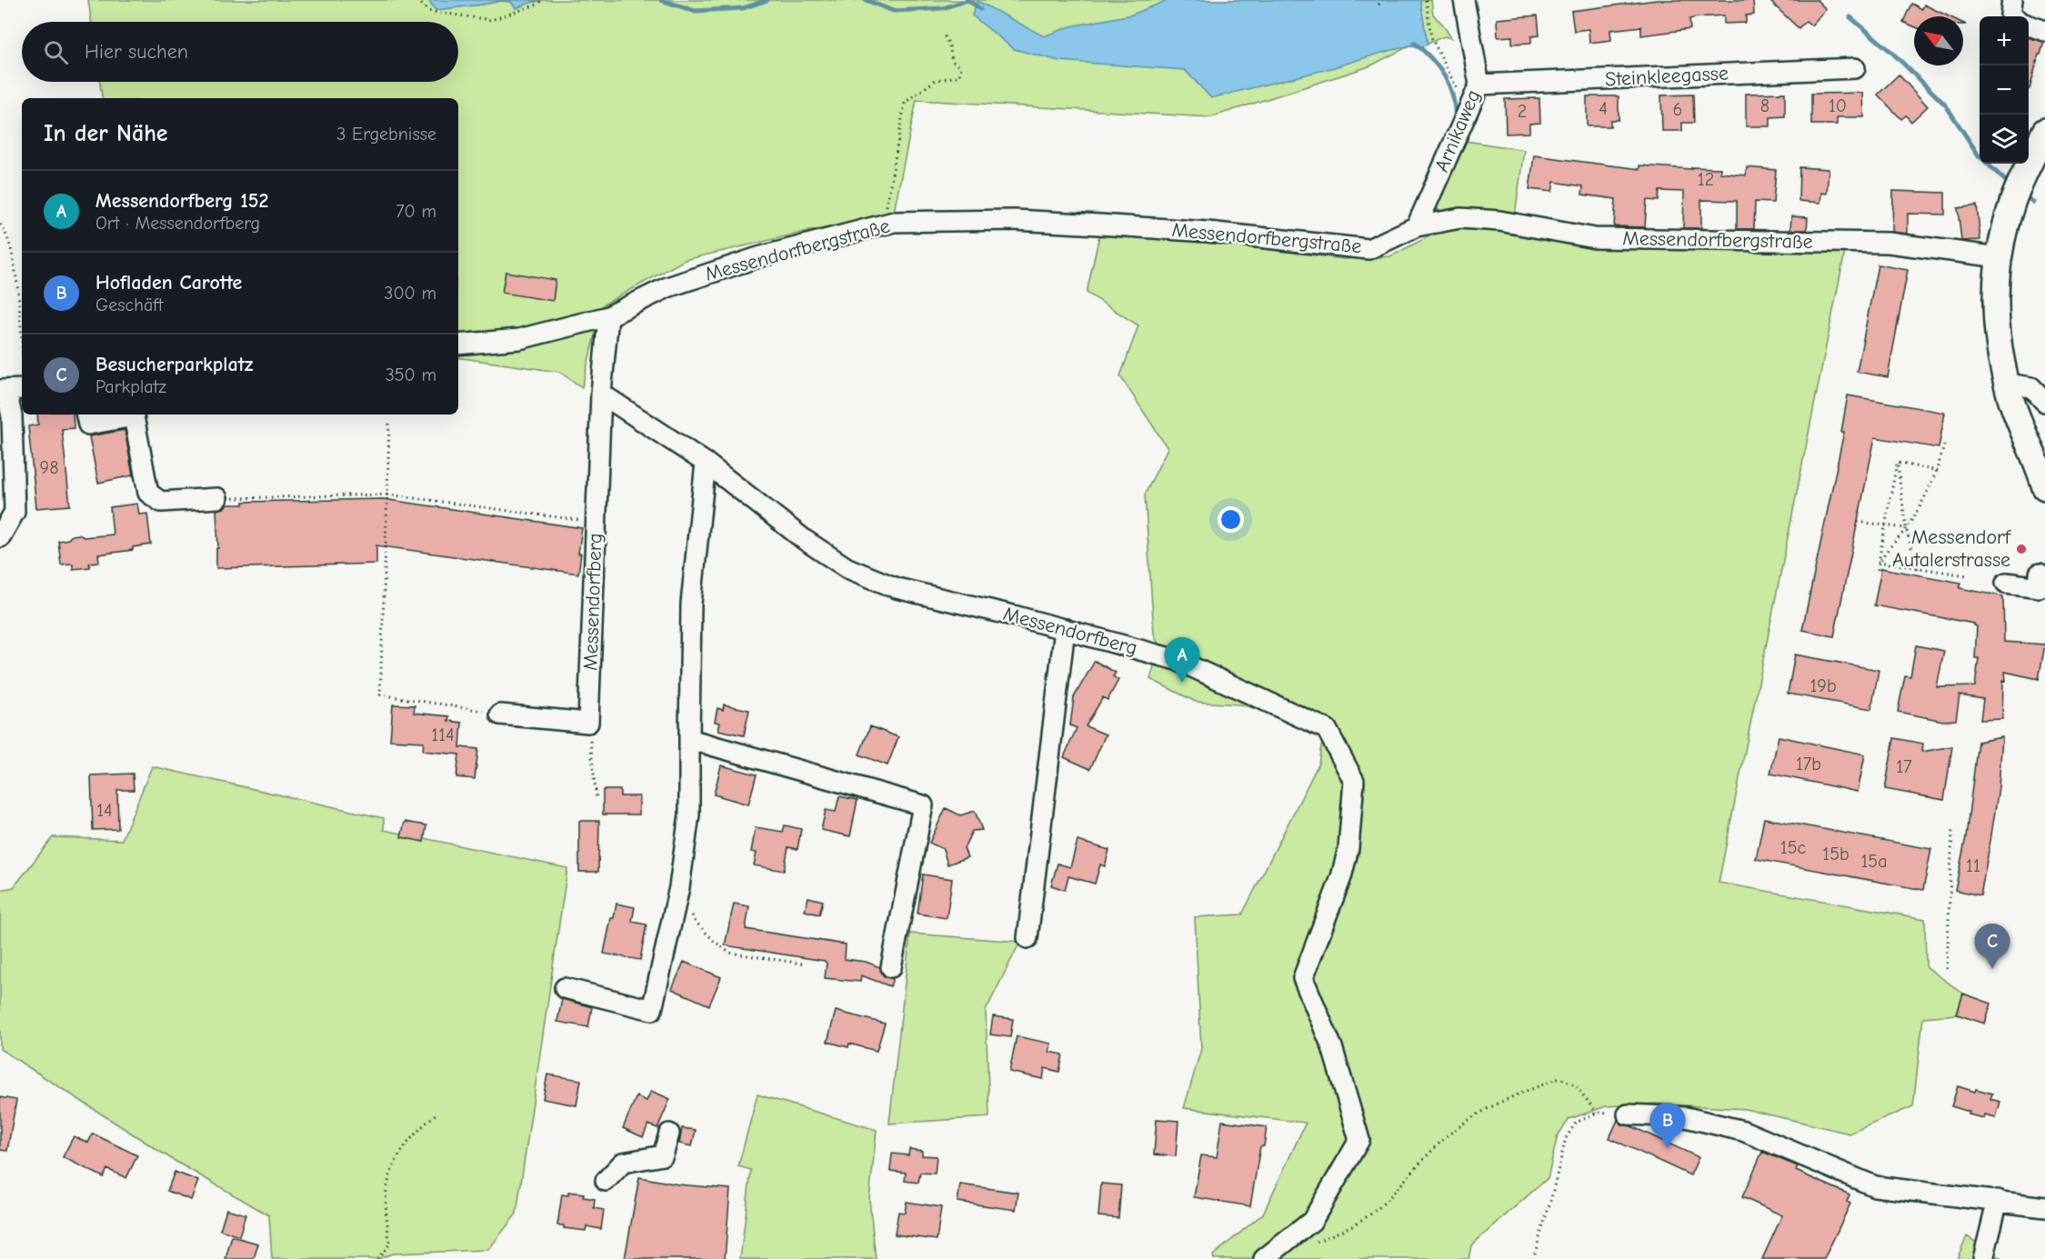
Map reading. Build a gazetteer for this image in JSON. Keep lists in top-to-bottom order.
{
  "streets": {
    "street": [
      "Steinkleegasse",
      "Arnikaweg",
      "Messendorfbergstraße",
      "Messendorfberg"
    ]
  },
  "crossings": [
    ["Steinkleegasse", "Arnikaweg"],
    ["Arnikaweg", "Messendorfbergstraße"],
    ["Messendorfbergstraße", "Messendorfberg"]
  ],
  "places": ["Messendorf Autalerstrasse"],
  "house_numbers": [
    "8",
    "10",
    "4",
    "6",
    "2",
    "12",
    "98",
    "19b",
    "114",
    "17b",
    "17",
    "14",
    "15c",
    "15b",
    "15a",
    "11"
  ],
  "north": "top left",
  "page": {
    "map_buttons": ["+", "−"],
    "search": "Hier suchen",
    "heading": ["In der Nähe", "3 Ergebnisse"],
    "list": [
      {
        "mark": "A",
        "name": "Messendorfberg 152",
        "note": "Ort · Messendorfberg",
        "value": "70 m"
      },
      {
        "mark": "B",
        "name": "Hofladen Carotte",
        "note": "Geschäft",
        "value": "300 m"
      },
      {
        "mark": "C",
        "name": "Besucherparkplatz",
        "note": "Parkplatz",
        "value": "350 m"
      }
    ],
    "pins": ["A", "C", "B"]
  }
}
